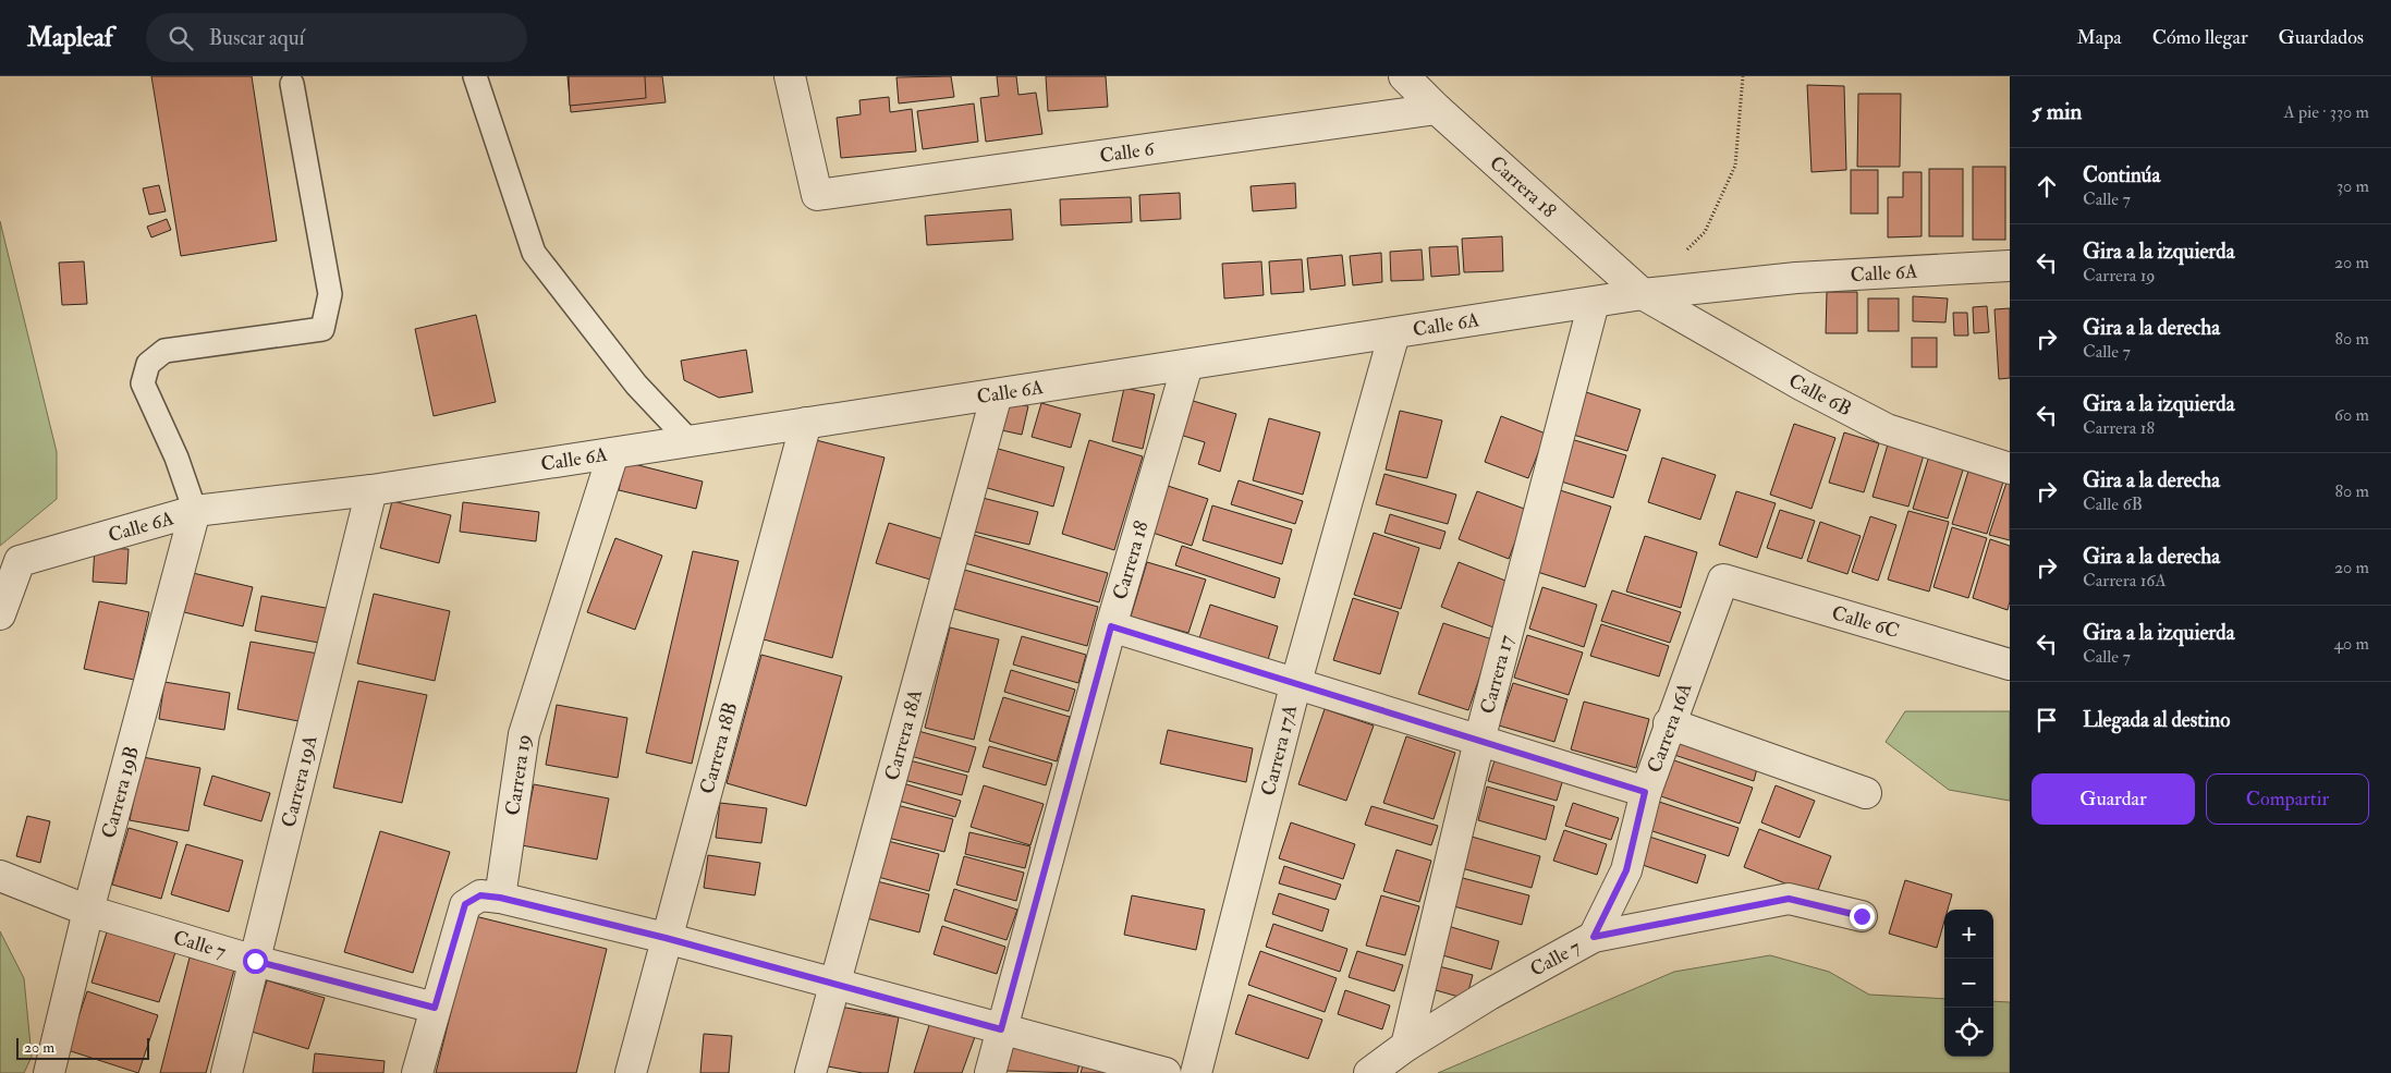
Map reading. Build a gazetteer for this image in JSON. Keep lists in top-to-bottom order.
{
  "streets": {
    "street": [
      "Calle 6",
      "Carrera 18",
      "Calle 6A",
      "Calle 6B",
      "Calle 6C",
      "Carrera 17",
      "Carrera 16A",
      "Carrera 18A",
      "Carrera 18B",
      "Carrera 17A",
      "Carrera 19",
      "Carrera 19A",
      "Carrera 19B",
      "Calle 7"
    ]
  },
  "crossings": [
    ["Calle 6", "Carrera 18"],
    ["Carrera 18", "Calle 6A"],
    ["Carrera 18", "Calle 6B"],
    ["Calle 6A", "Calle 6B"],
    ["Calle 6A", "Carrera 17"],
    ["Calle 6A", "Carrera 18A"],
    ["Calle 6A", "Carrera 18B"],
    ["Calle 6A", "Carrera 17A"],
    ["Calle 6A", "Carrera 19"],
    ["Calle 6A", "Carrera 19A"],
    ["Calle 6A", "Carrera 19B"],
    ["Calle 6C", "Carrera 16A"],
    ["Carrera 17", "Calle 7"],
    ["Carrera 16A", "Calle 7"],
    ["Carrera 19A", "Calle 7"],
    ["Carrera 19B", "Calle 7"]
  ],
  "scale_bar": "20 m",
  "page": {
    "header": "Mapleaf",
    "search": "Buscar aquí",
    "nav": ["Mapa", "Cómo llegar", "Guardados"],
    "heading": ["5 min", "A pie · 330 m"],
    "list": [
      ["Continúa", "Calle 7", "30 m"],
      ["Gira a la izquierda", "Carrera 19", "20 m"],
      ["Gira a la derecha", "Calle 7", "80 m"],
      ["Gira a la izquierda", "Carrera 18", "60 m"],
      ["Gira a la derecha", "Calle 6B", "80 m"],
      ["Gira a la derecha", "Carrera 16A", "20 m"],
      ["Gira a la izquierda", "Calle 7", "40 m"],
      "Llegada al destino"
    ],
    "buttons": ["Guardar", "Compartir"],
    "map_buttons": ["+", "−"],
    "scale": "20 m"
  }
}
